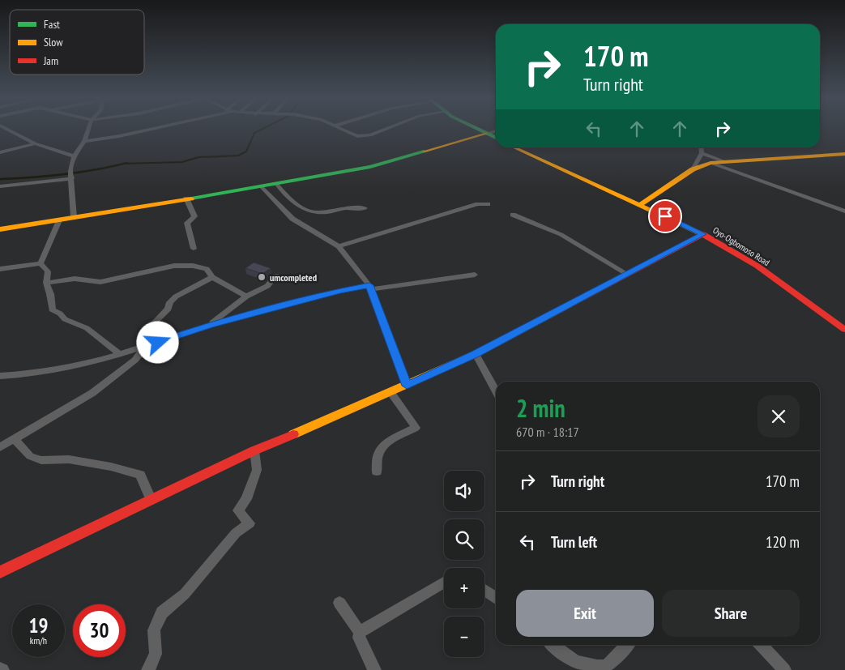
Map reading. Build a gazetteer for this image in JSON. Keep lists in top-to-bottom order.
{
  "streets": {
    "main road": ["Oyo-Ogbomoso Road"]
  },
  "places": ["umcompleted"],
  "legend": ["Fast", "Slow", "Jam"],
  "page": {
    "turn": ["170 m", "Turn right"],
    "heading": ["2 min", "670 m · 18:17"],
    "list": [
      {
        "name": "Turn right",
        "value": "170 m"
      },
      {
        "name": "Turn left",
        "value": "120 m"
      }
    ],
    "map_buttons": ["+", "−"],
    "buttons": ["Exit", "Share"],
    "speed": "19 km/h",
    "limit": "30"
  }
}
